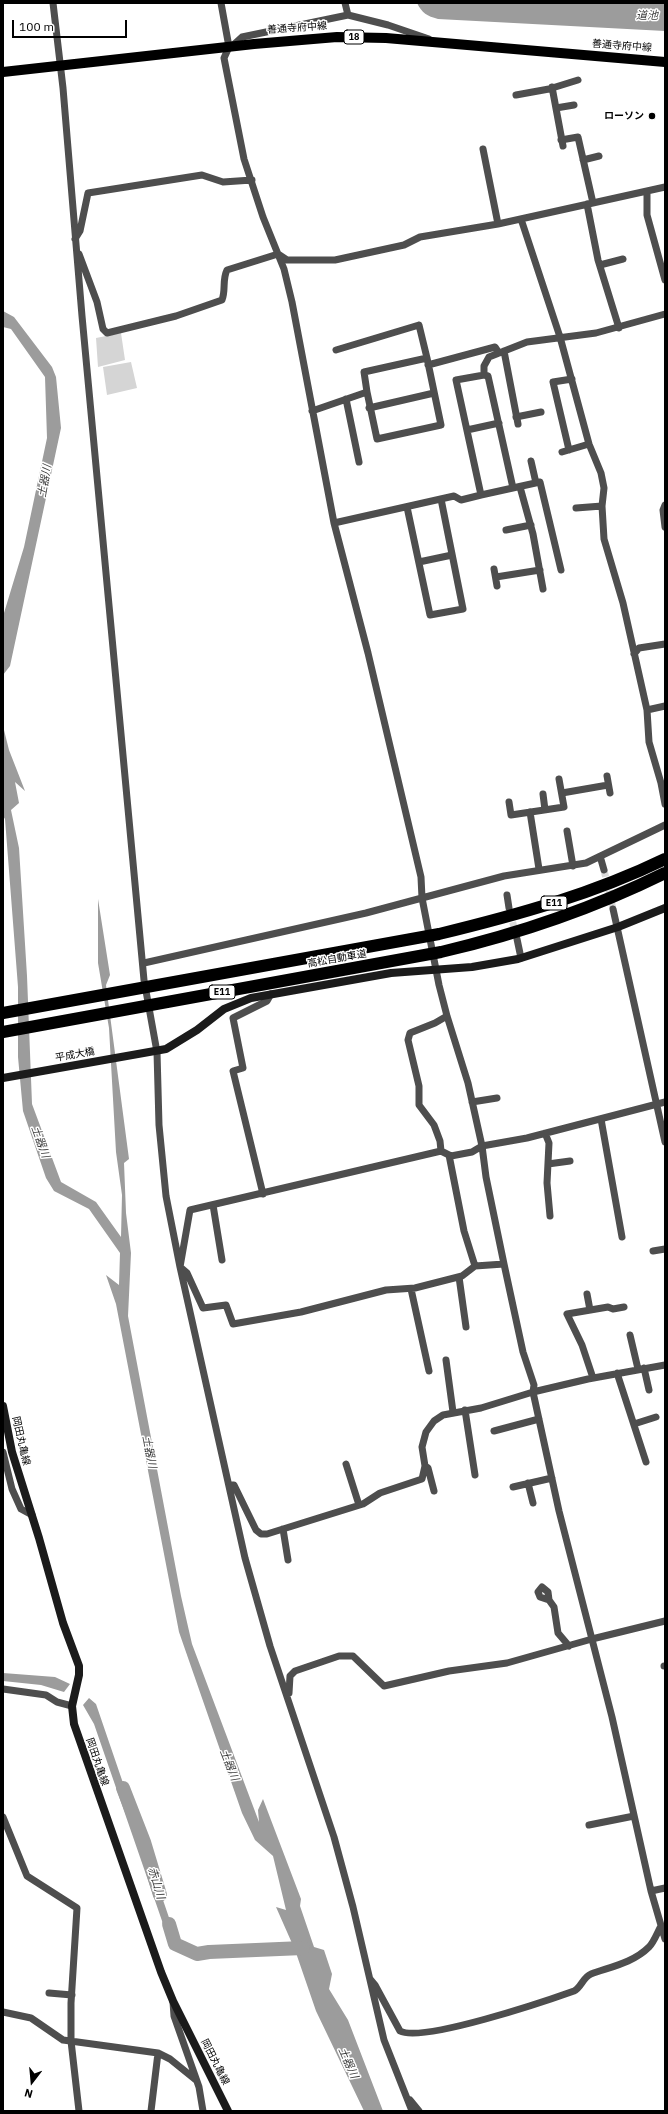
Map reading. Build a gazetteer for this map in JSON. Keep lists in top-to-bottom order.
{
  "streets": {
    "highway": ["E11", "高松自動車道"],
    "main road": [
      "善通寺府中線",
      "18",
      "平成大橋",
      "岡田丸亀線"
    ]
  },
  "water": ["道池", "土器川", "赤山川"],
  "places": ["ローソン"],
  "scale_bar": "100 m",
  "north": "bottom"
}
